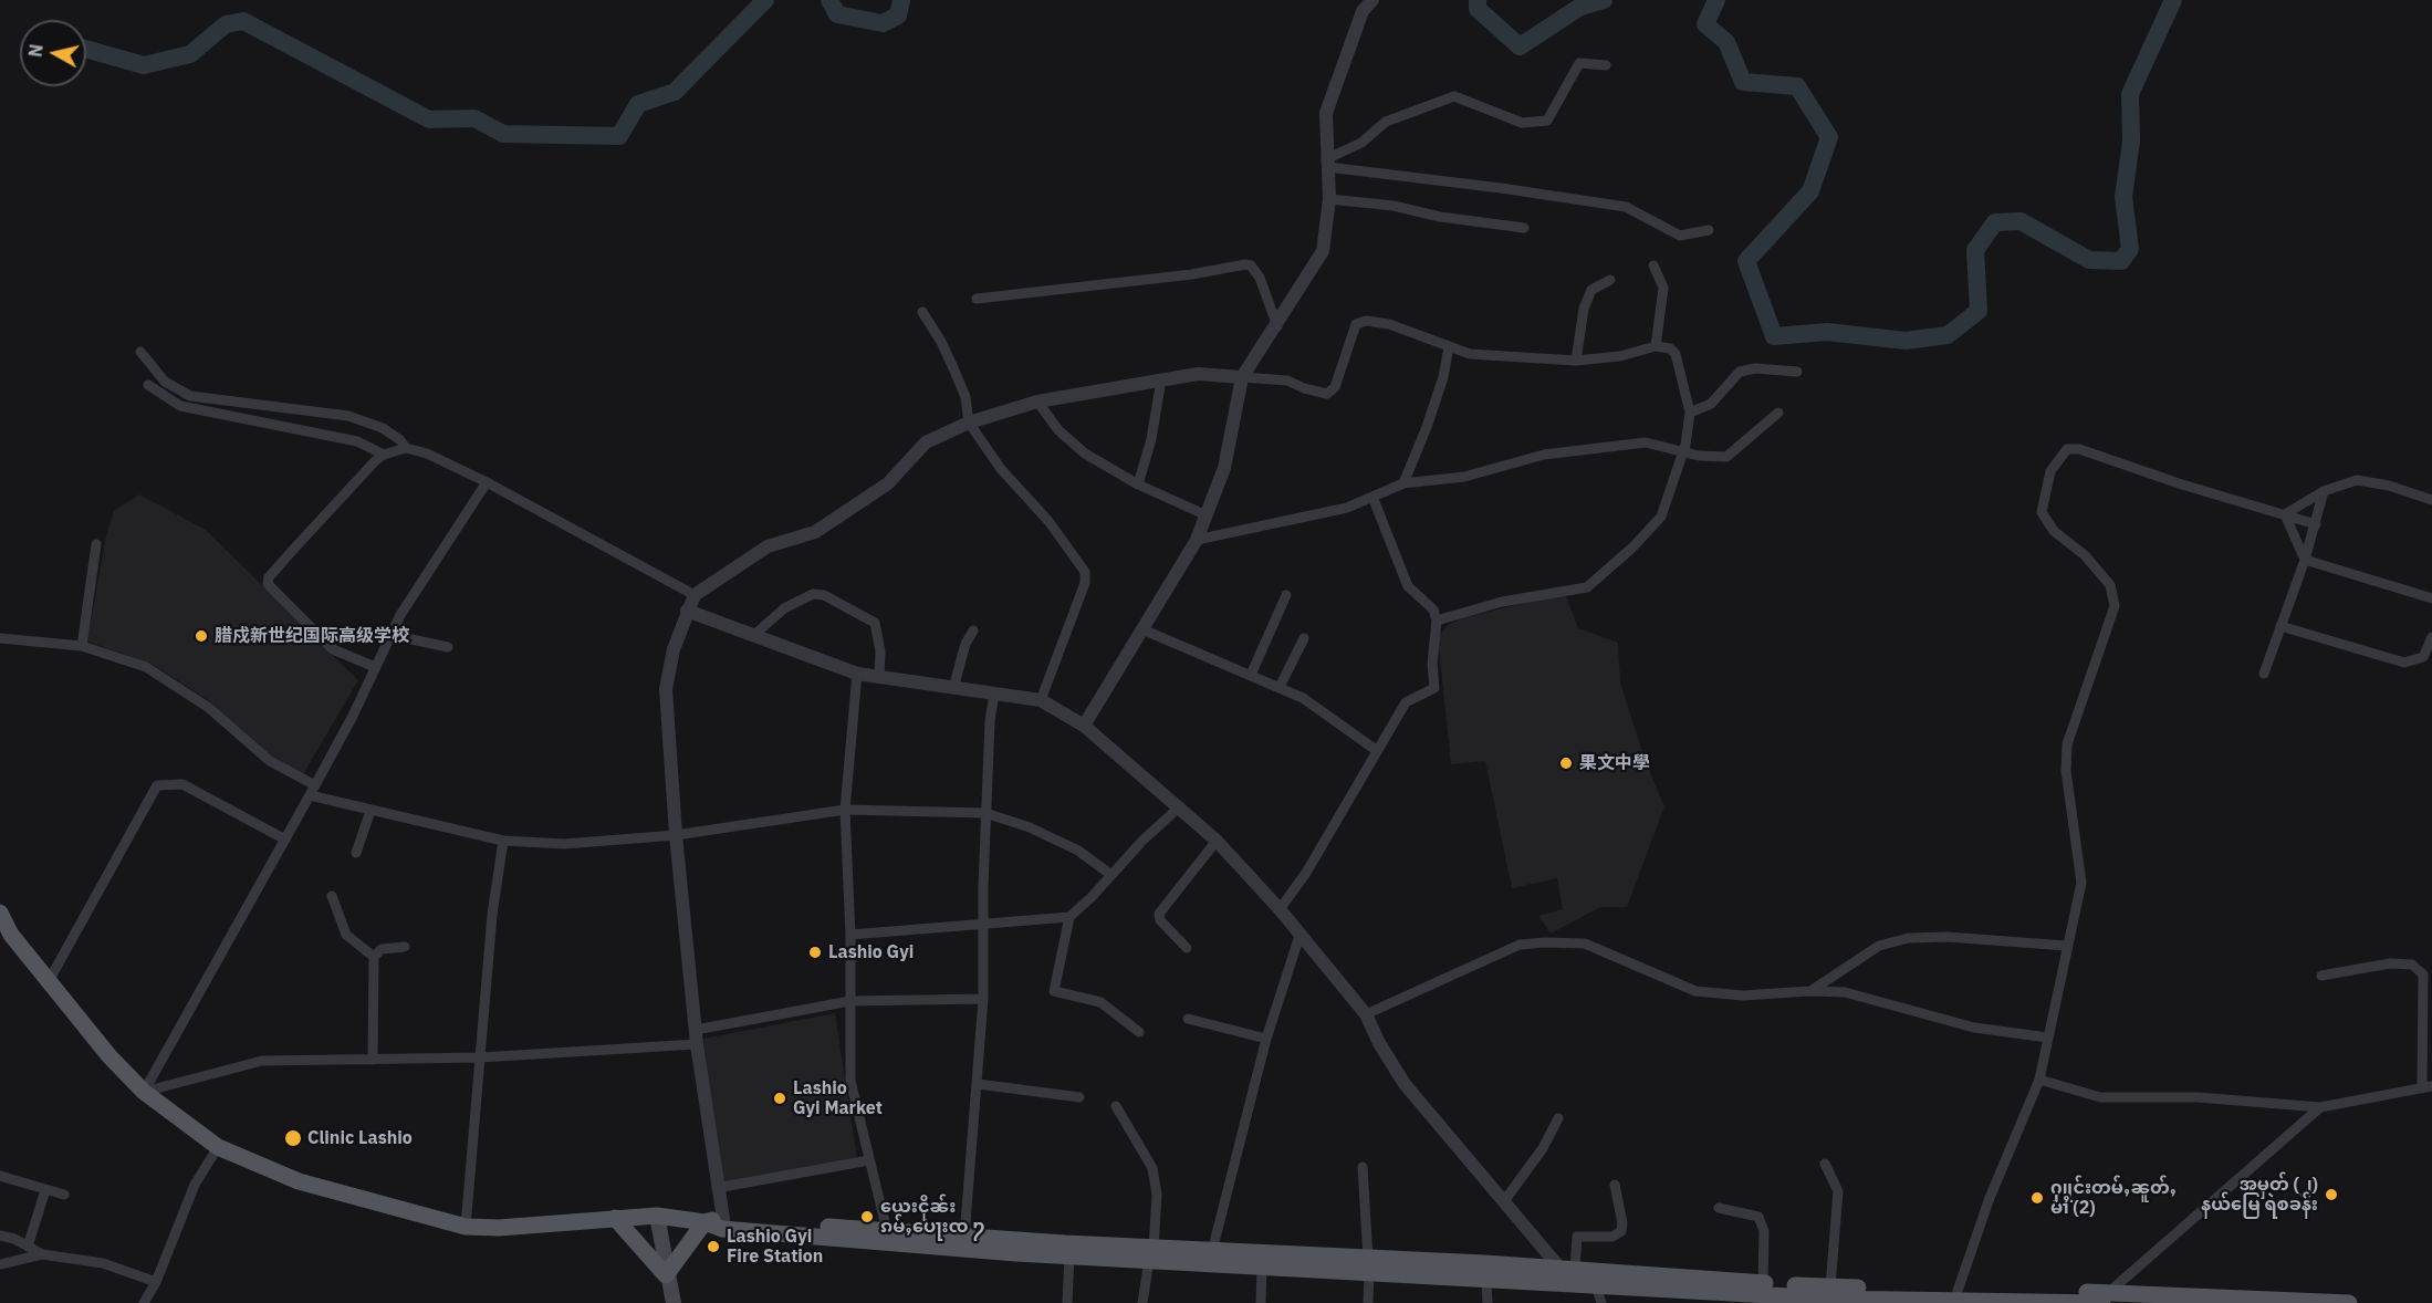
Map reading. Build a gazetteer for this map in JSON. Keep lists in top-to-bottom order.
{
  "places": [
    "腊戍新世纪国际高级学校",
    "果文中學",
    "Lashio Gyi",
    "Lashio Gyi Market",
    "Clinic Lashio",
    "အမှတ် (၂) နယ်မြေ ရဲစခန်း",
    "ႁူင်းတမ်ႇၼူတ်ႇ မၢႆ (2)",
    "ယေးငိုၼ်း ၵမ်ႇပေႃးၸ ႒",
    "Lashio Gyi Fire Station"
  ],
  "north": "left"
}
